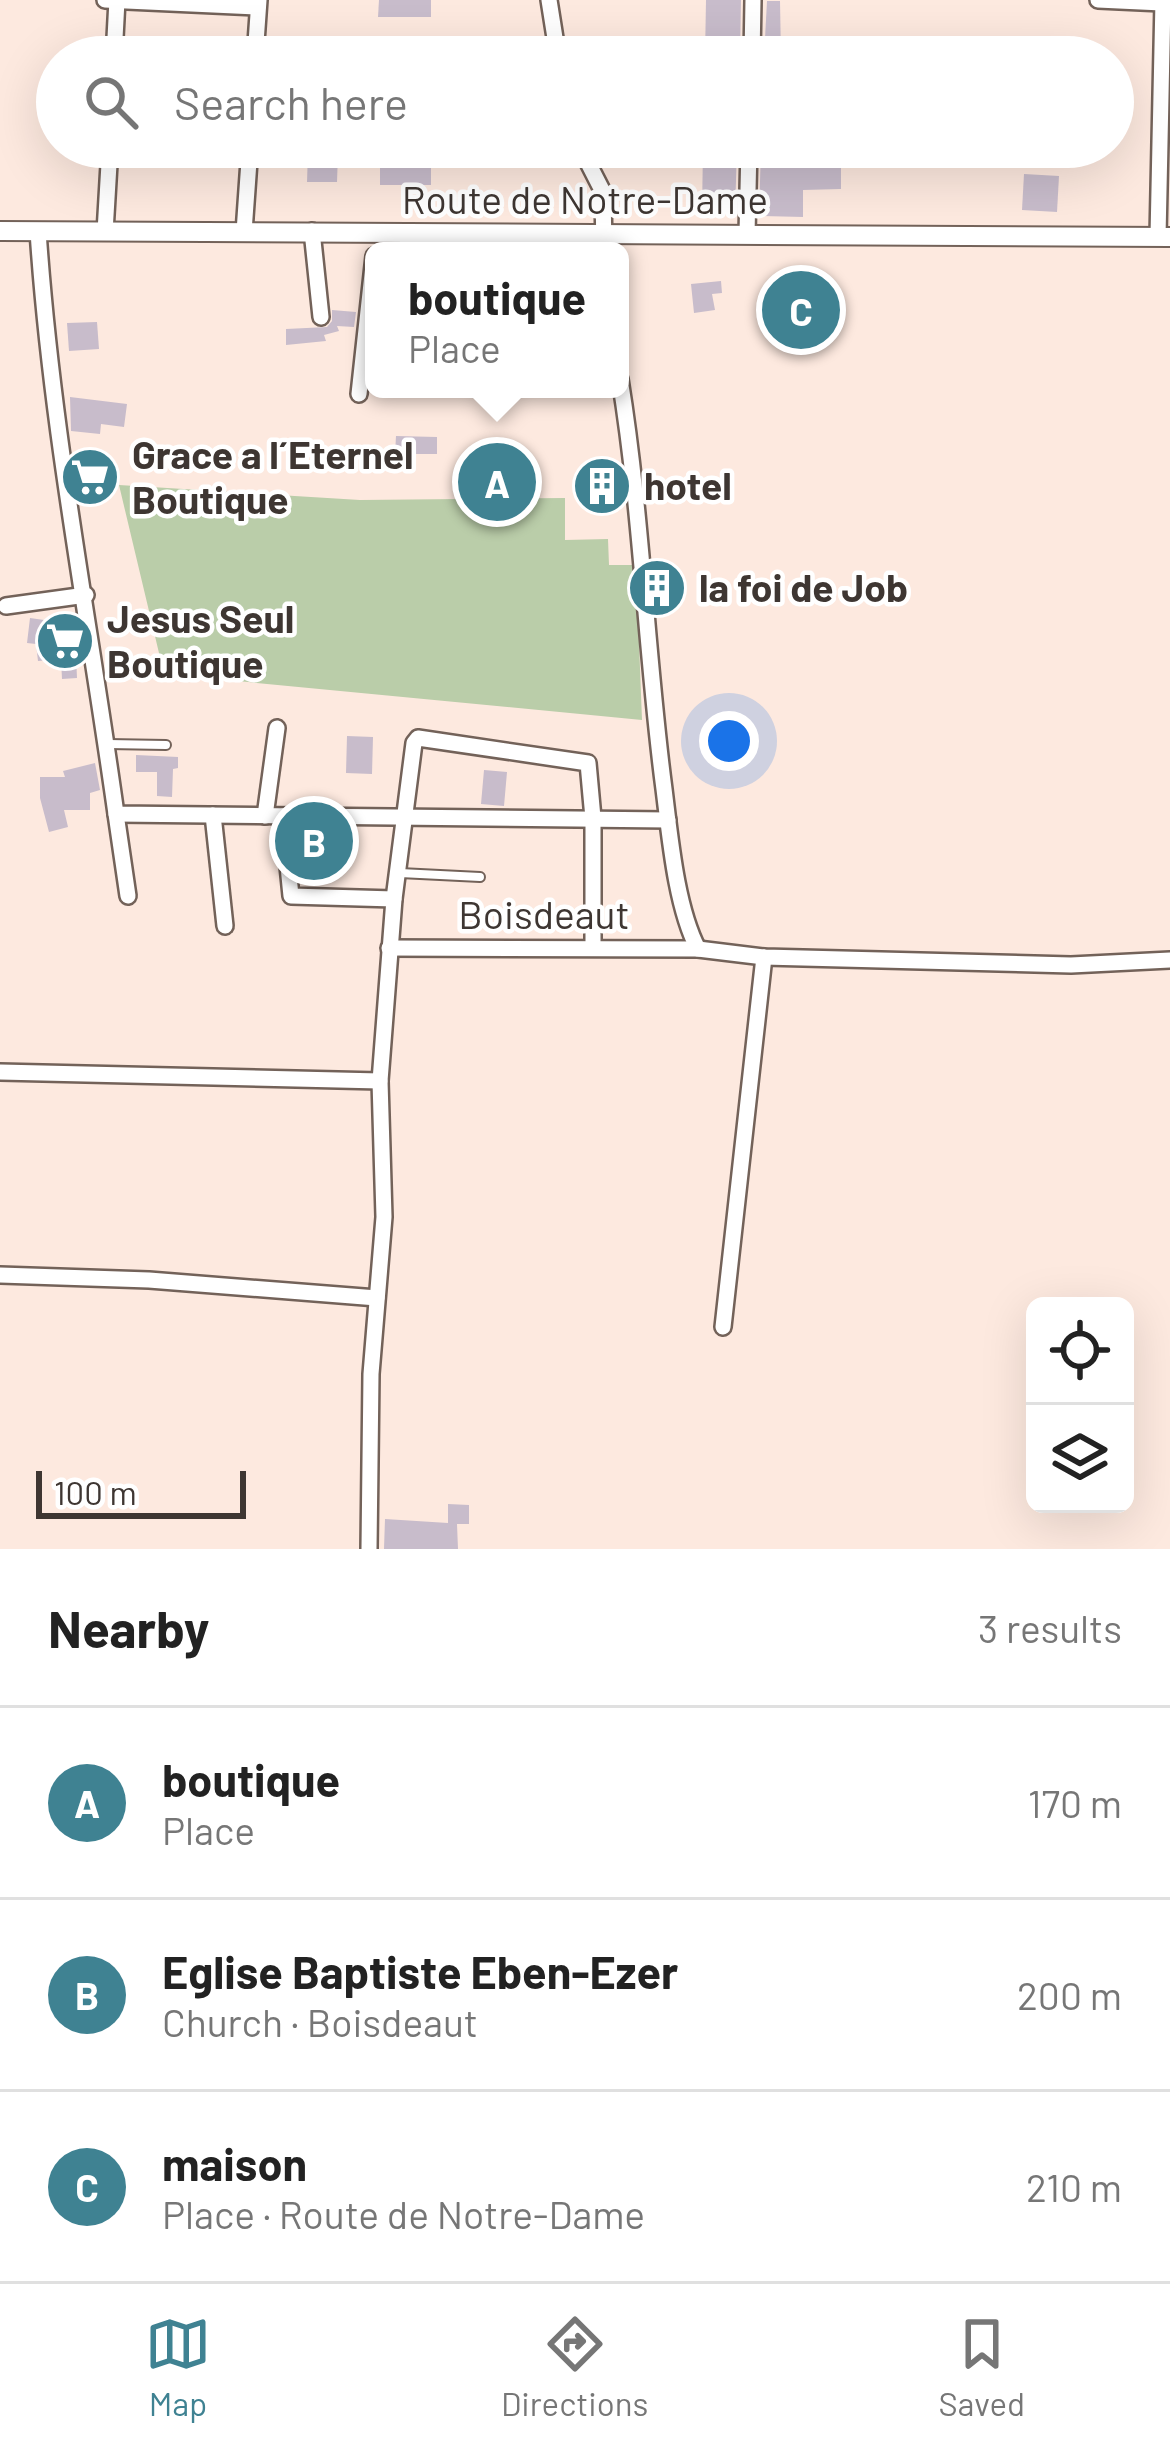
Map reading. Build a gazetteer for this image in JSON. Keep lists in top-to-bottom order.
{
  "streets": {
    "street": ["Route de Notre-Dame", "Boisdeaut"]
  },
  "places": {
    "supermarket": ["Grace a l´Eternel Boutique", "Jesus Seul Boutique"],
    "building": ["hotel", "la foi de Job"]
  },
  "scale_bar": "100 m",
  "page": {
    "search": "Search here",
    "popup": ["boutique", "Place"],
    "pins": ["C", "A", "B"],
    "scale": "100 m",
    "heading": ["Nearby", "3 results"],
    "list": [
      {
        "mark": "A",
        "name": "boutique",
        "note": "Place",
        "value": "170 m"
      },
      {
        "mark": "B",
        "name": "Eglise Baptiste Eben-Ezer",
        "note": "Church · Boisdeaut",
        "value": "200 m"
      },
      {
        "mark": "C",
        "name": "maison",
        "note": "Place · Route de Notre-Dame",
        "value": "210 m"
      }
    ],
    "nav": ["Map", "Directions", "Saved"]
  }
}
